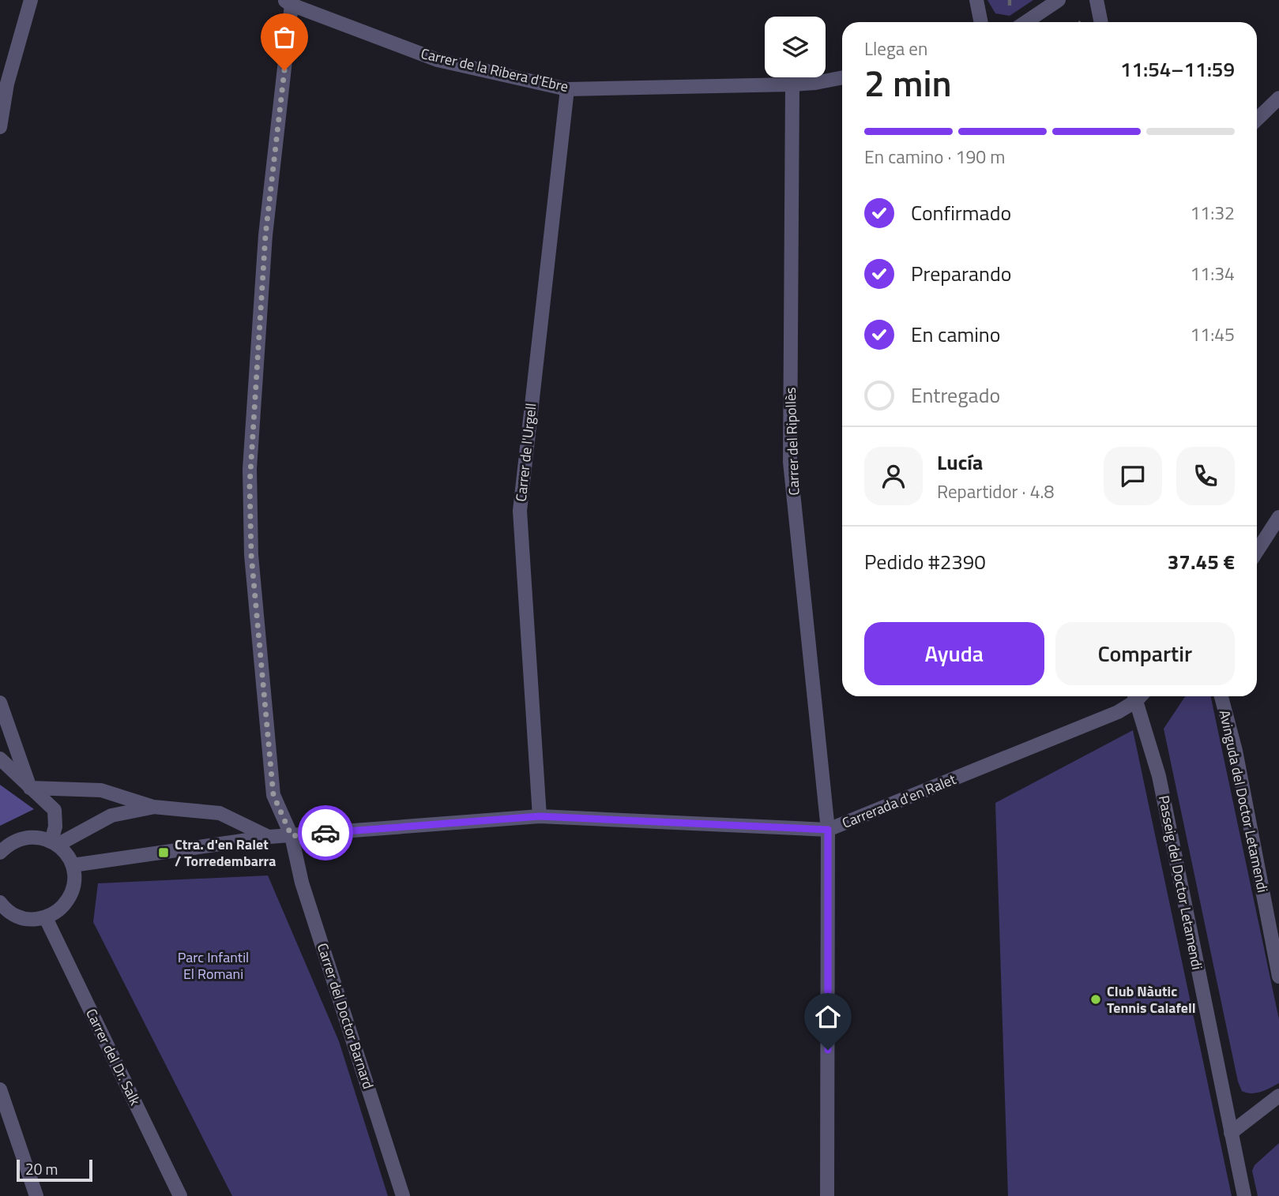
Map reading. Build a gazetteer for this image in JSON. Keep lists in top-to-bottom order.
{
  "streets": {
    "street": [
      "Carrer de la Ribera d'Ebre",
      "Carrer del Ripollès",
      "Carrer de l'Urgell",
      "Carrerada d'en Ralet",
      "Avinguda del Doctor Letamendi",
      "Passeig del Doctor Letamendi",
      "Carrer del Doctor Barnard",
      "Carrer del Dr. Salk"
    ]
  },
  "crossings": [
    ["Carrer de la Ribera d'Ebre", "Carrer del Ripollès"],
    ["Carrer de la Ribera d'Ebre", "Carrer de l'Urgell"],
    ["Carrer de la Ribera d'Ebre", "Carrer del Doctor Barnard"],
    ["Carrer del Ripollès", "Carrerada d'en Ralet"],
    ["Carrer de l'Urgell", "Carrerada d'en Ralet"],
    ["Carrerada d'en Ralet", "Carrer del Doctor Barnard"]
  ],
  "parks": ["Parc Infantil El Romani"],
  "places": {
    "transit": ["Ctra. d'en Ralet / Torredembarra"],
    "other": ["Club Nàutic Tennis Calafell"]
  },
  "scale_bar": "20 m",
  "page": {
    "heading": ["2 min", "Llega en", "11:54–11:59"],
    "panel": [
      "Lucía",
      "Repartidor · 4.8",
      "Pedido #2390",
      "37.45 €"
    ],
    "bar": "En camino · 190 m",
    "list": [
      ["Confirmado", "11:32"],
      ["Preparando", "11:34"],
      ["En camino", "11:45"],
      "Entregado"
    ],
    "buttons": ["Ayuda", "Compartir"],
    "scale": "20 m"
  }
}
